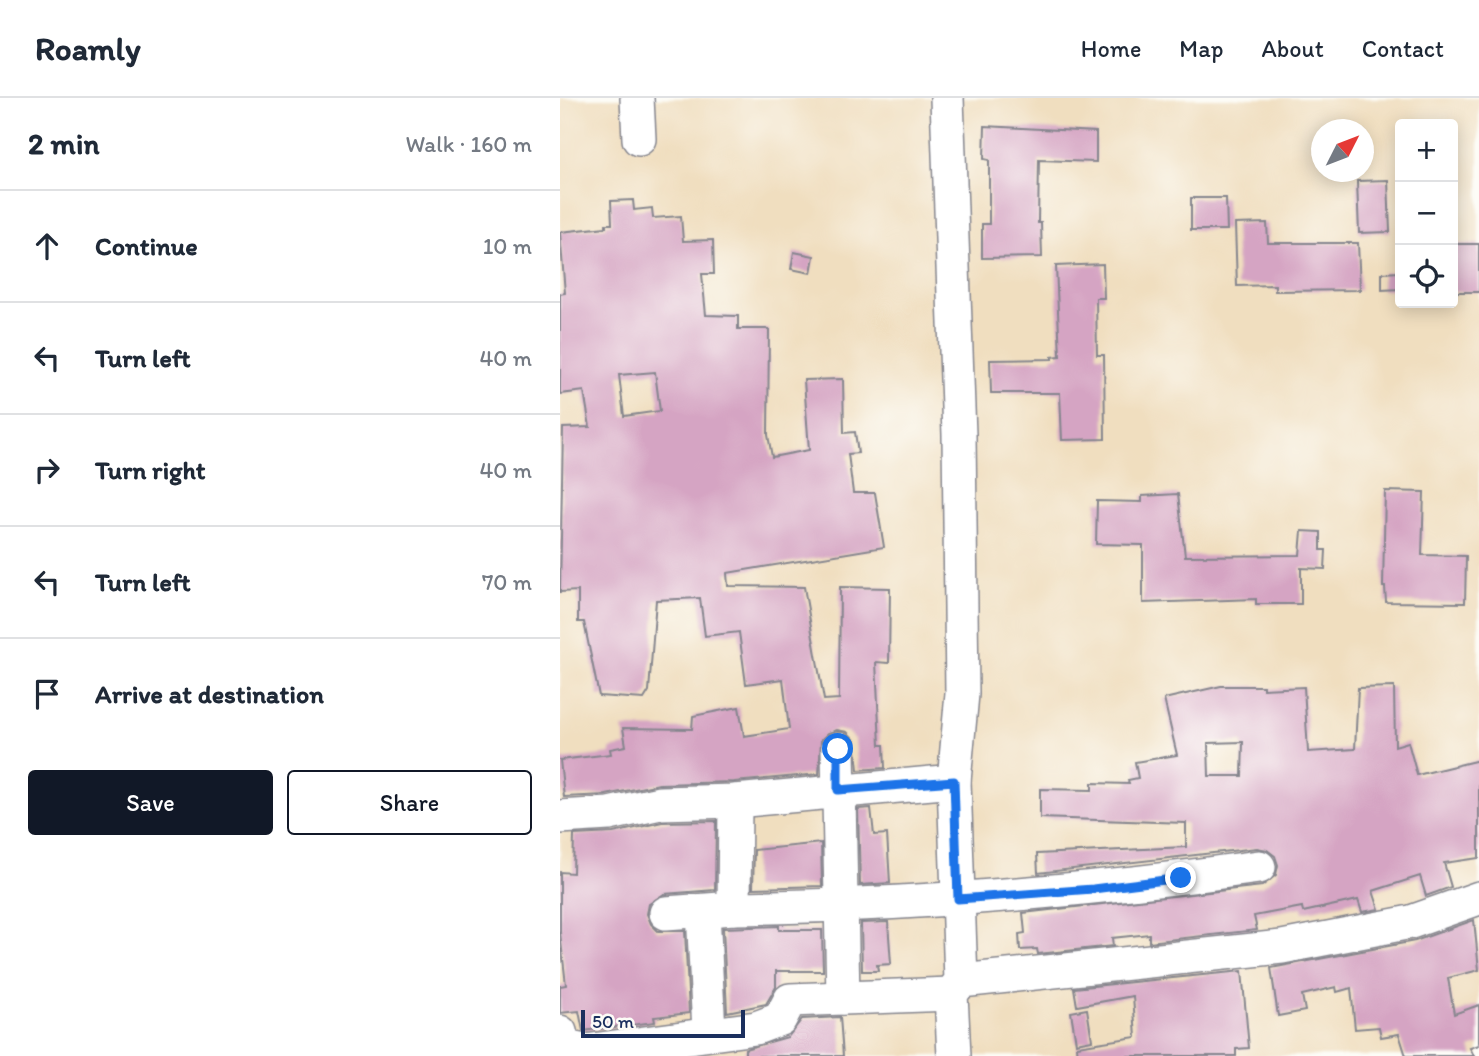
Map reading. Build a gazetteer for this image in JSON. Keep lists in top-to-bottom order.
{
  "scale_bar": "50 m",
  "north": "top right",
  "page": {
    "header": "Roamly",
    "nav": [
      "Home",
      "Map",
      "About",
      "Contact"
    ],
    "heading": ["2 min", "Walk · 160 m"],
    "map_buttons": ["+", "−"],
    "list": [
      ["Continue", "10 m"],
      ["Turn left", "40 m"],
      ["Turn right", "40 m"],
      ["Turn left", "70 m"],
      "Arrive at destination"
    ],
    "buttons": ["Save", "Share"],
    "scale": "50 m"
  }
}
